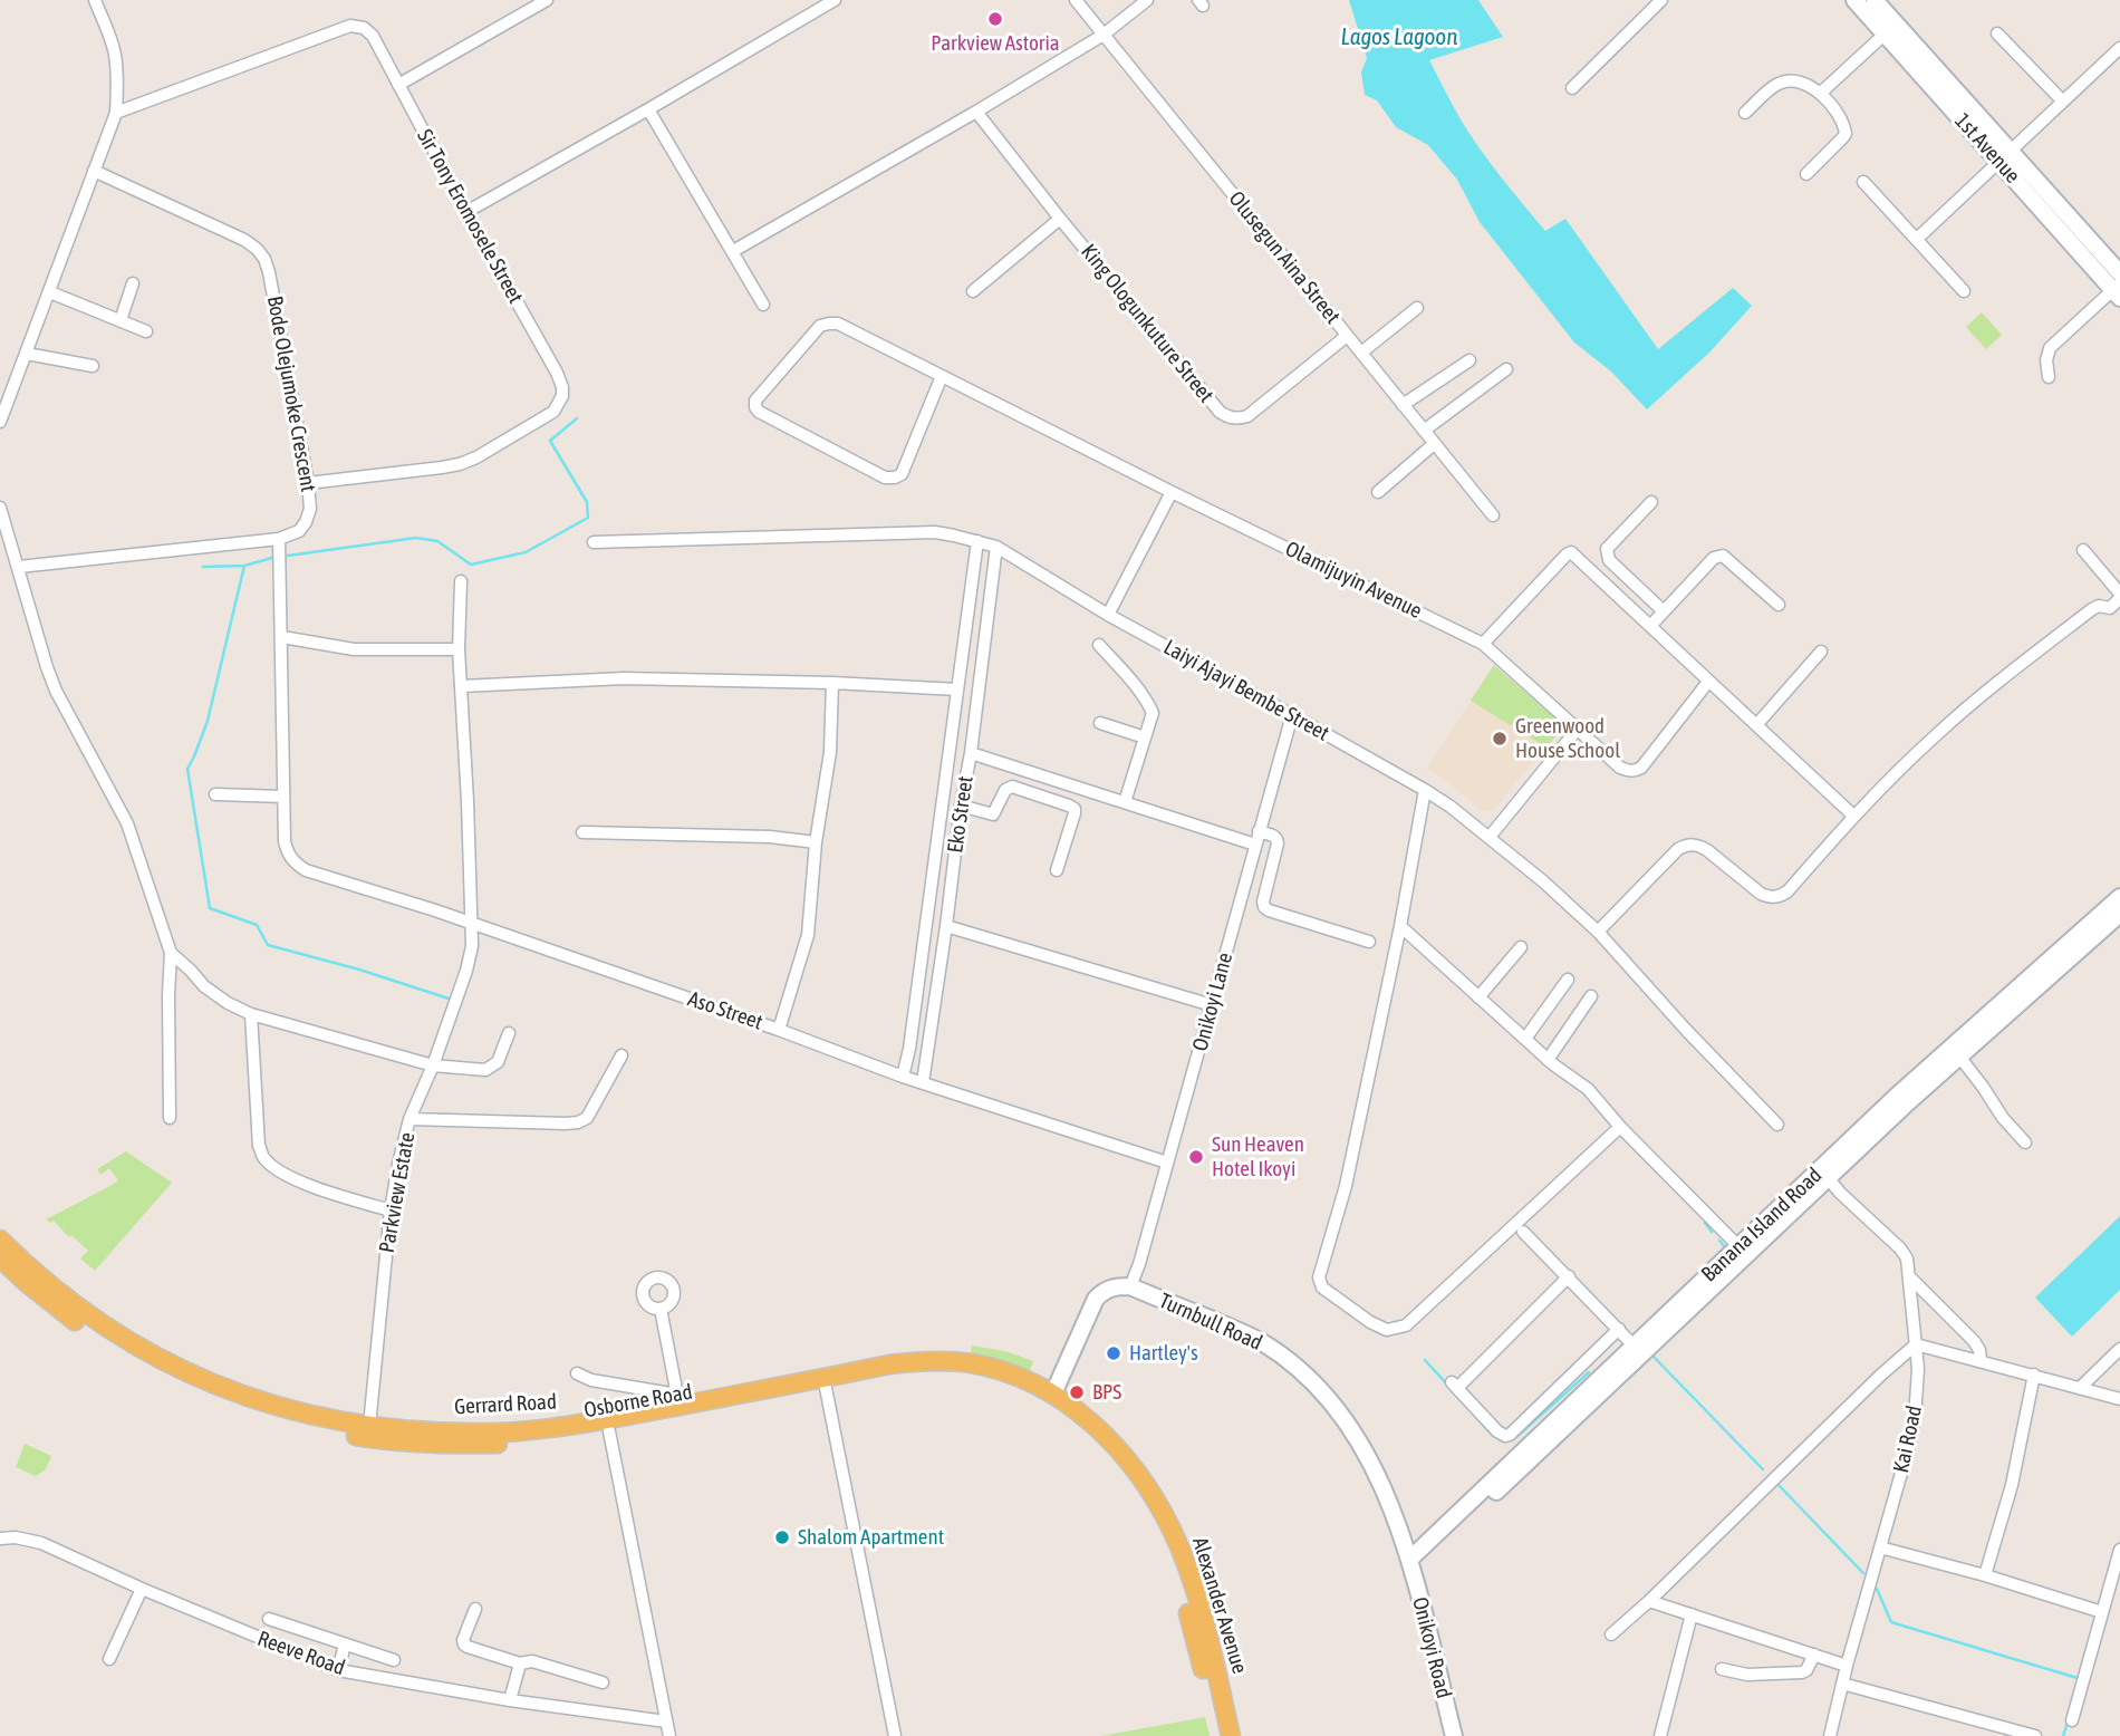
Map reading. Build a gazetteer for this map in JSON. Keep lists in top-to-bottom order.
{
  "streets": {
    "main road": ["Osborne Road", "Gerrard Road", "Alexander Avenue"],
    "street": [
      "1st Avenue",
      "Sir Tony Eromosele Street",
      "Olusegun Aina Street",
      "King Ologunkuture Street",
      "Bode Olejumoke Crescent",
      "Olamijuyin Avenue",
      "Laiyi Ajayi Bembe Street",
      "Eko Street",
      "Onikoyi Lane",
      "Aso Street",
      "Parkview Estate",
      "Banana Island Road",
      "Turnbull Road",
      "Kai Road",
      "Onikoyi Road",
      "Reeve Road"
    ]
  },
  "crossings": [
    ["Sir Tony Eromosele Street", "Bode Olejumoke Crescent"],
    ["Olusegun Aina Street", "King Ologunkuture Street"],
    ["Laiyi Ajayi Bembe Street", "Eko Street"],
    ["Laiyi Ajayi Bembe Street", "Onikoyi Lane"],
    ["Eko Street", "Aso Street"],
    ["Onikoyi Lane", "Aso Street"],
    ["Onikoyi Lane", "Turnbull Road"],
    ["Aso Street", "Parkview Estate"],
    ["Parkview Estate", "Gerrard Road"],
    ["Banana Island Road", "Turnbull Road"],
    ["Banana Island Road", "Kai Road"],
    ["Banana Island Road", "Onikoyi Road"],
    ["Turnbull Road", "Onikoyi Road"],
    ["Osborne Road", "Gerrard Road"],
    ["Osborne Road", "Alexander Avenue"],
    ["Gerrard Road", "Alexander Avenue"]
  ],
  "water": ["Lagos Lagoon"],
  "places": [
    "Parkview Astoria",
    "Greenwood House School",
    "Sun Heaven Hotel Ikoyi",
    "Hartley's",
    "BPS",
    "Shalom Apartment"
  ]
}
